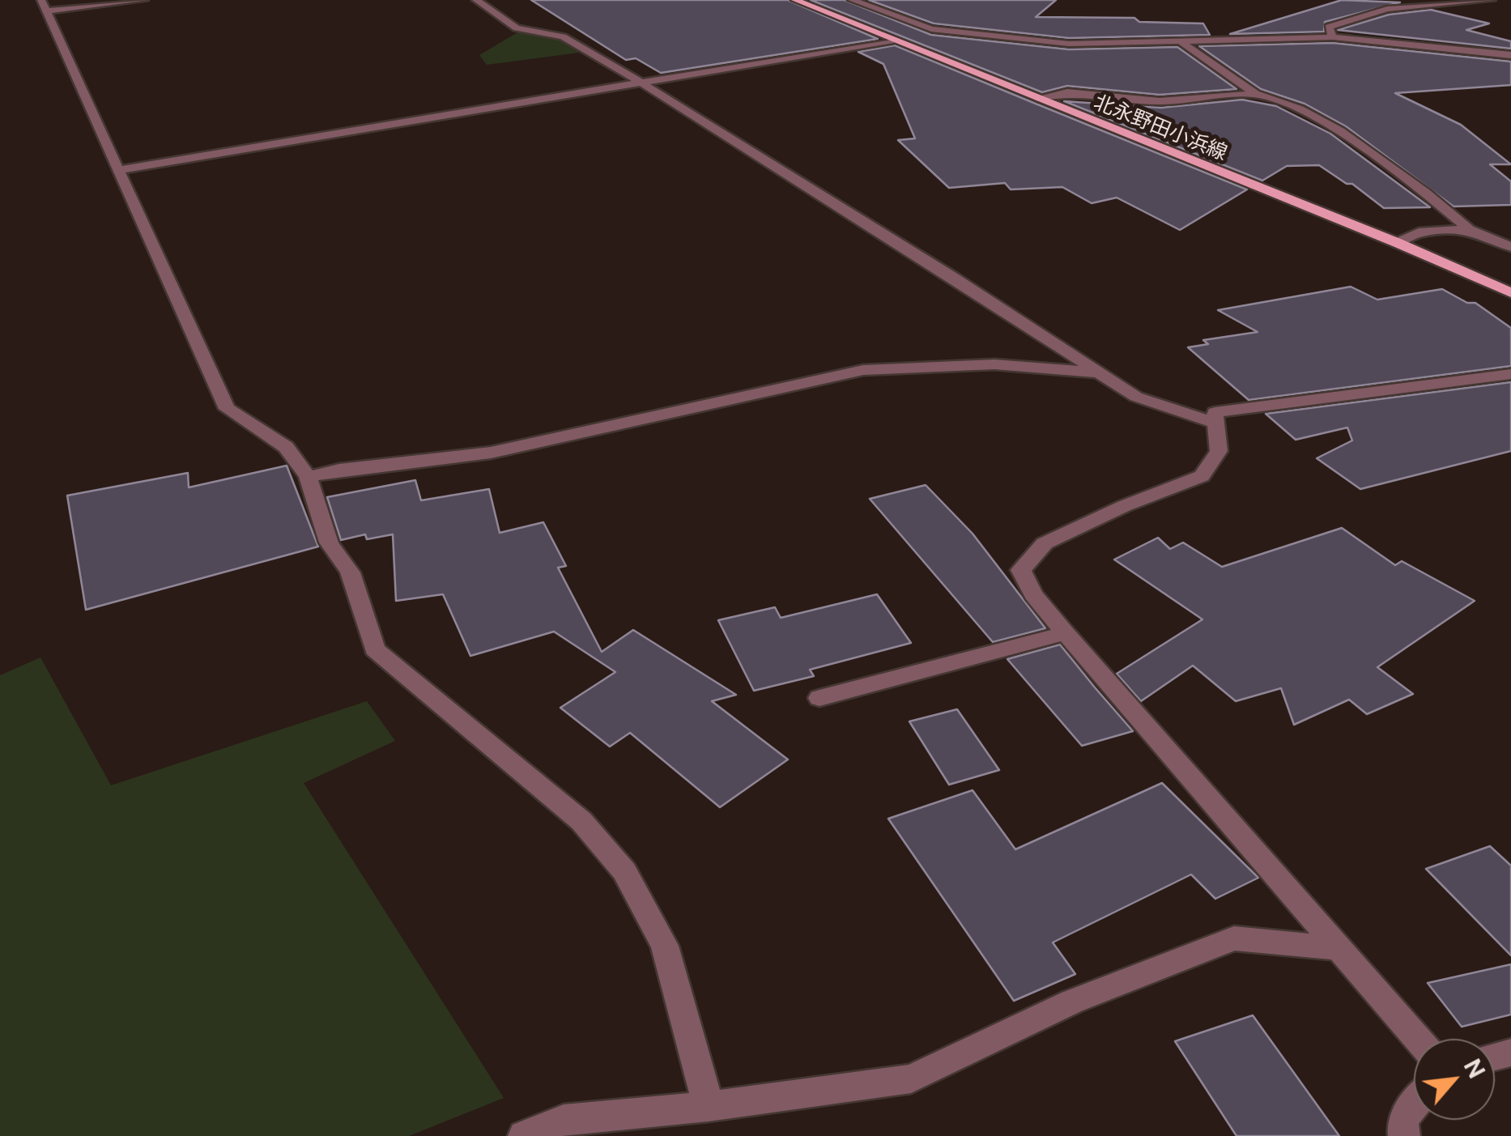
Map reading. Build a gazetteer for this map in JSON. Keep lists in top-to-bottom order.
{
  "streets": {
    "main road": ["北永野田小浜線"]
  },
  "north": "top right"
}
